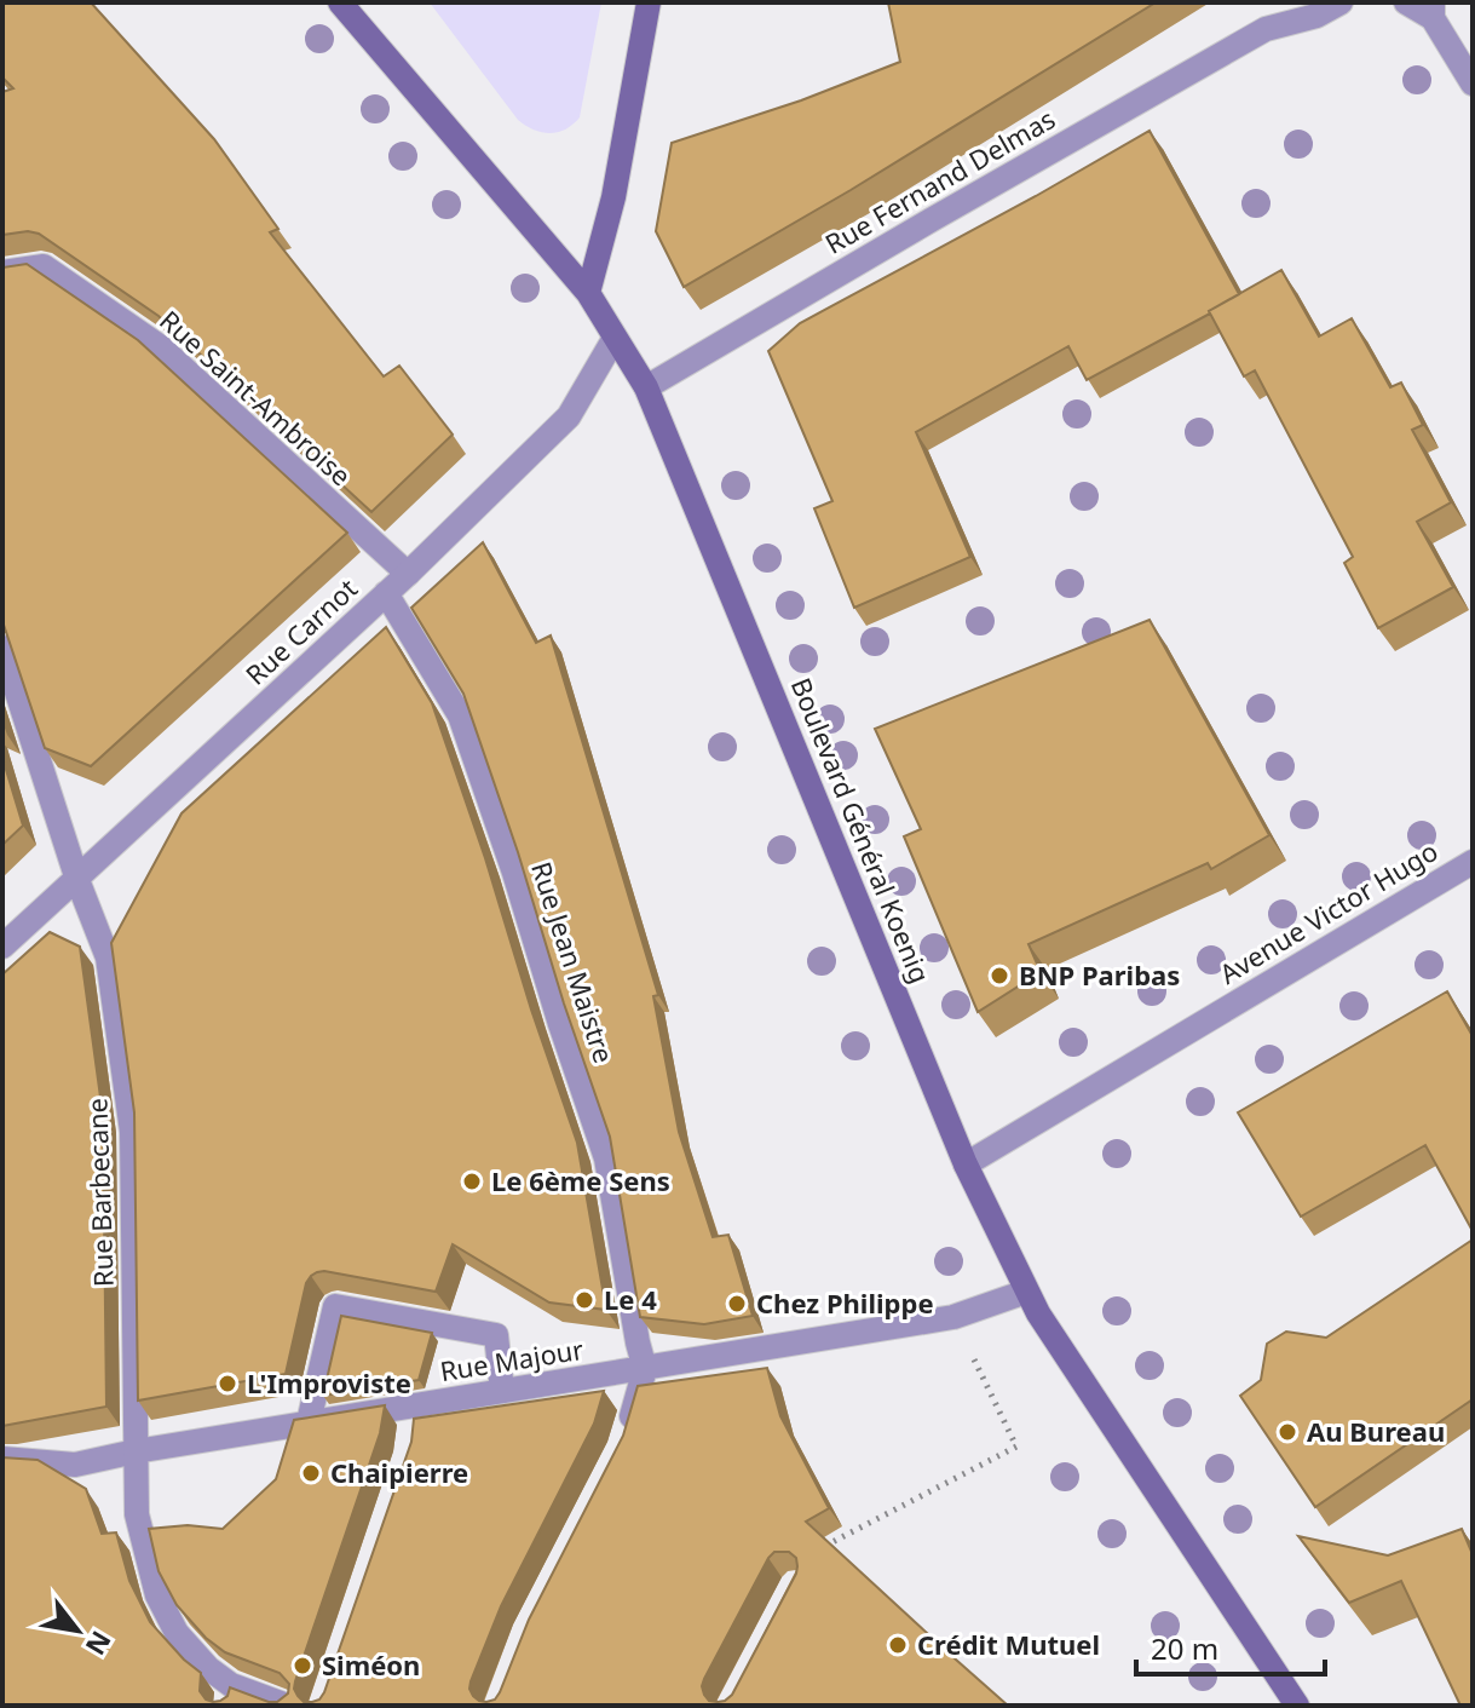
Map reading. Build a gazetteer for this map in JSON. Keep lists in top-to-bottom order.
{
  "streets": {
    "main road": ["Boulevard Général Koenig"],
    "street": [
      "Rue Fernand Delmas",
      "Rue Saint-Ambroise",
      "Rue Carnot",
      "Avenue Victor Hugo",
      "Rue Jean Maistre",
      "Rue Barbecane",
      "Rue Majour"
    ]
  },
  "crossings": [
    ["Rue Fernand Delmas", "Boulevard Général Koenig"],
    ["Rue Saint-Ambroise", "Rue Carnot"],
    ["Rue Carnot", "Boulevard Général Koenig"],
    ["Rue Carnot", "Rue Jean Maistre"],
    ["Rue Carnot", "Rue Barbecane"],
    ["Boulevard Général Koenig", "Avenue Victor Hugo"],
    ["Boulevard Général Koenig", "Rue Majour"],
    ["Rue Jean Maistre", "Rue Majour"],
    ["Rue Barbecane", "Rue Majour"]
  ],
  "places": [
    "BNP Paribas",
    "Le 6ème Sens",
    "Le 4",
    "Chez Philippe",
    "L'Improviste",
    "Au Bureau",
    "Chaipierre",
    "Crédit Mutuel",
    "Siméon"
  ],
  "scale_bar": "20 m",
  "north": "bottom right"
}
